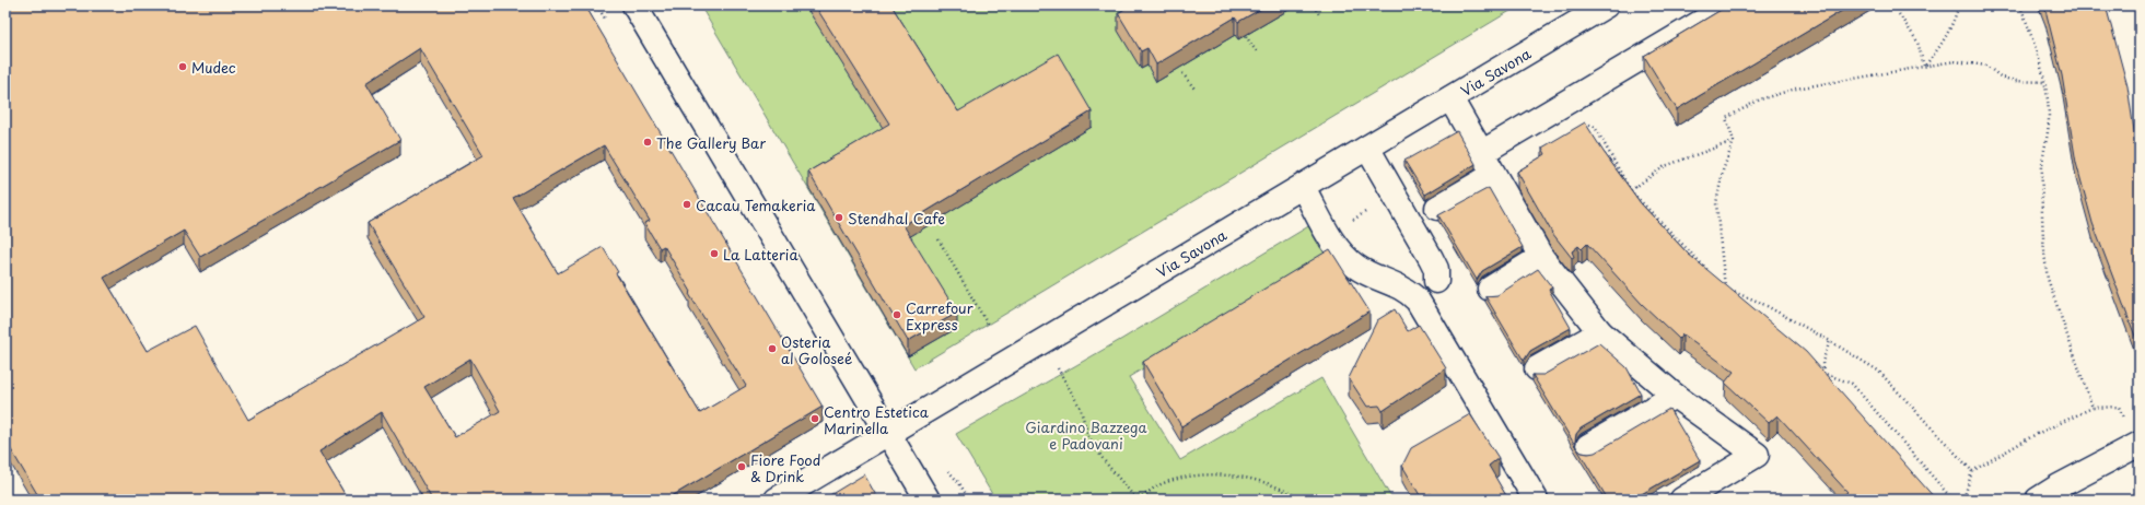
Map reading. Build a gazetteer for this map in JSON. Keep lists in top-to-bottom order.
{
  "streets": {
    "street": ["Via Savona"]
  },
  "parks": ["Giardino Bazzega e Padovani"],
  "places": [
    "Mudec",
    "The Gallery Bar",
    "Cacau Temakeria",
    "Stendhal Cafe",
    "La Latteria",
    "Carrefour Express",
    "Osteria al Goloseé",
    "Centro Estetica Marinella",
    "Fiore Food & Drink"
  ]
}
